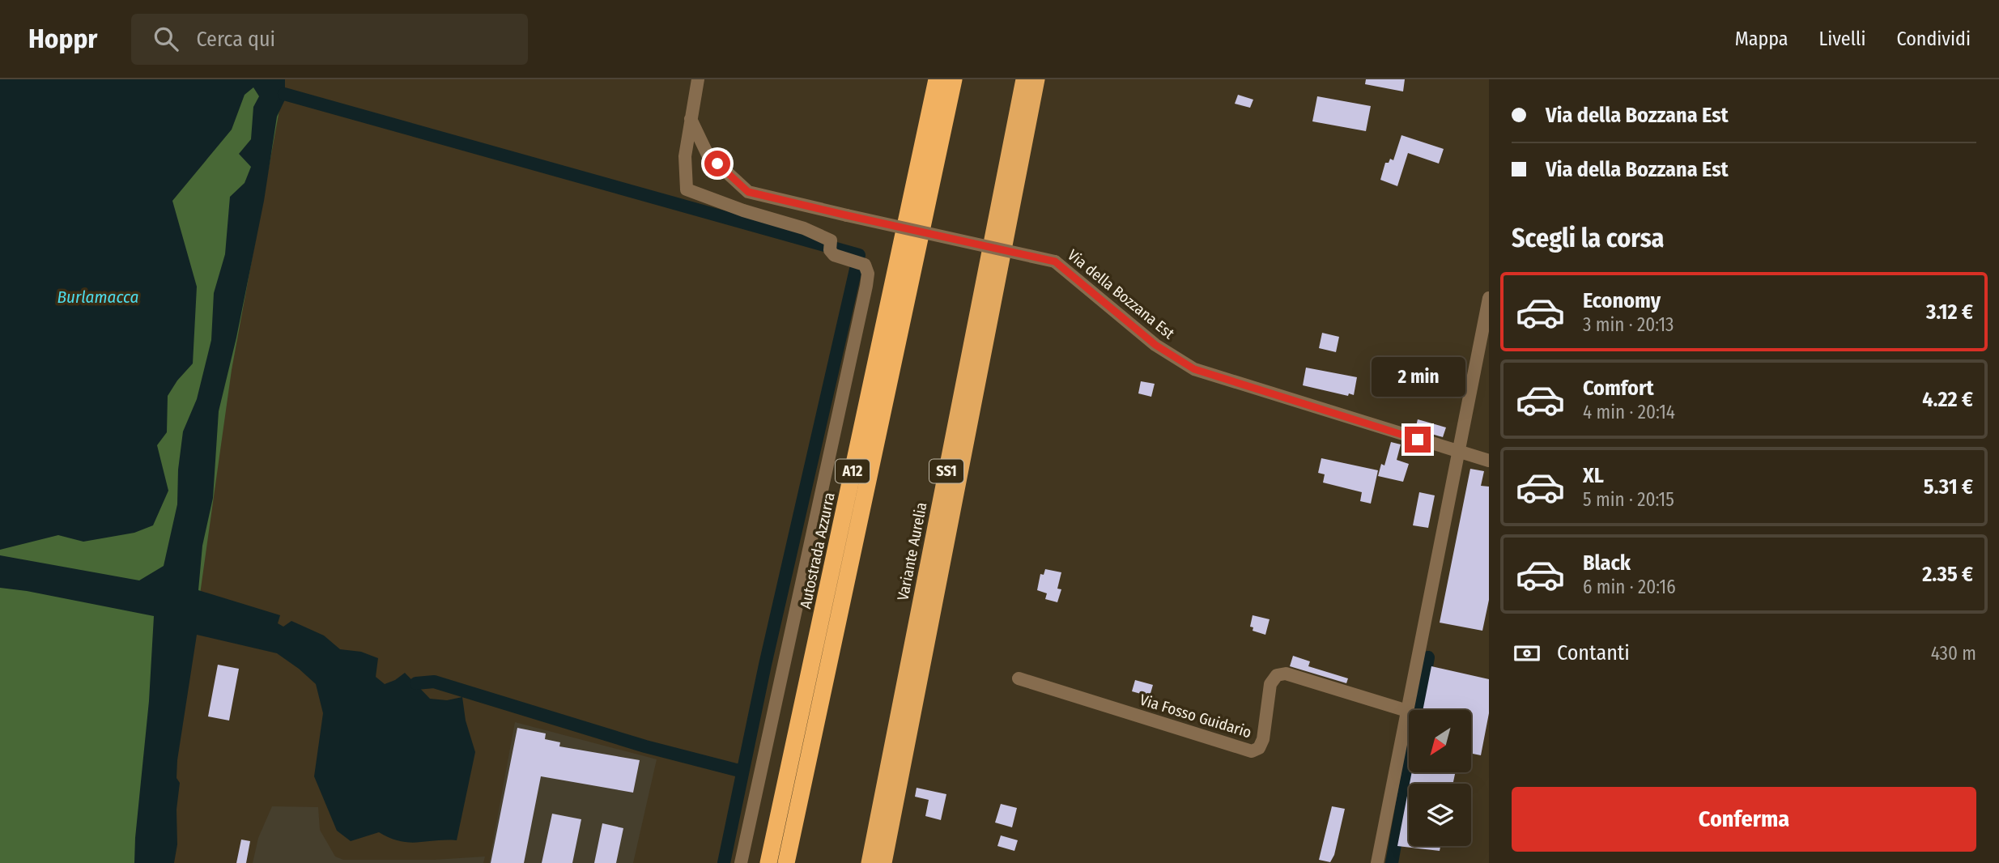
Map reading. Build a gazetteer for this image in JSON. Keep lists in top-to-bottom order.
{
  "streets": {
    "highway": [
      "A12",
      "SS1",
      "Autostrada Azzurra",
      "Variante Aurelia"
    ],
    "street": ["Via della Bozzana Est", "Via Fosso Guidario"]
  },
  "water": ["Burlamacca"],
  "north": "bottom left",
  "page": {
    "header": "Hoppr",
    "search": "Cerca qui",
    "nav": ["Mappa", "Livelli", "Condividi"],
    "banner": ["Via della Bozzana Est", "Via della Bozzana Est"],
    "heading": "Scegli la corsa",
    "list": [
      {
        "name": "Economy",
        "note": "3 min · 20:13",
        "value": "3.12 €"
      },
      {
        "name": "Comfort",
        "note": "4 min · 20:14",
        "value": "4.22 €"
      },
      {
        "name": "XL",
        "note": "5 min · 20:15",
        "value": "5.31 €"
      },
      {
        "name": "Black",
        "note": "6 min · 20:16",
        "value": "2.35 €"
      }
    ],
    "bubble": "2 min",
    "pay": ["Contanti", "430 m"],
    "buttons": "Conferma"
  }
}
